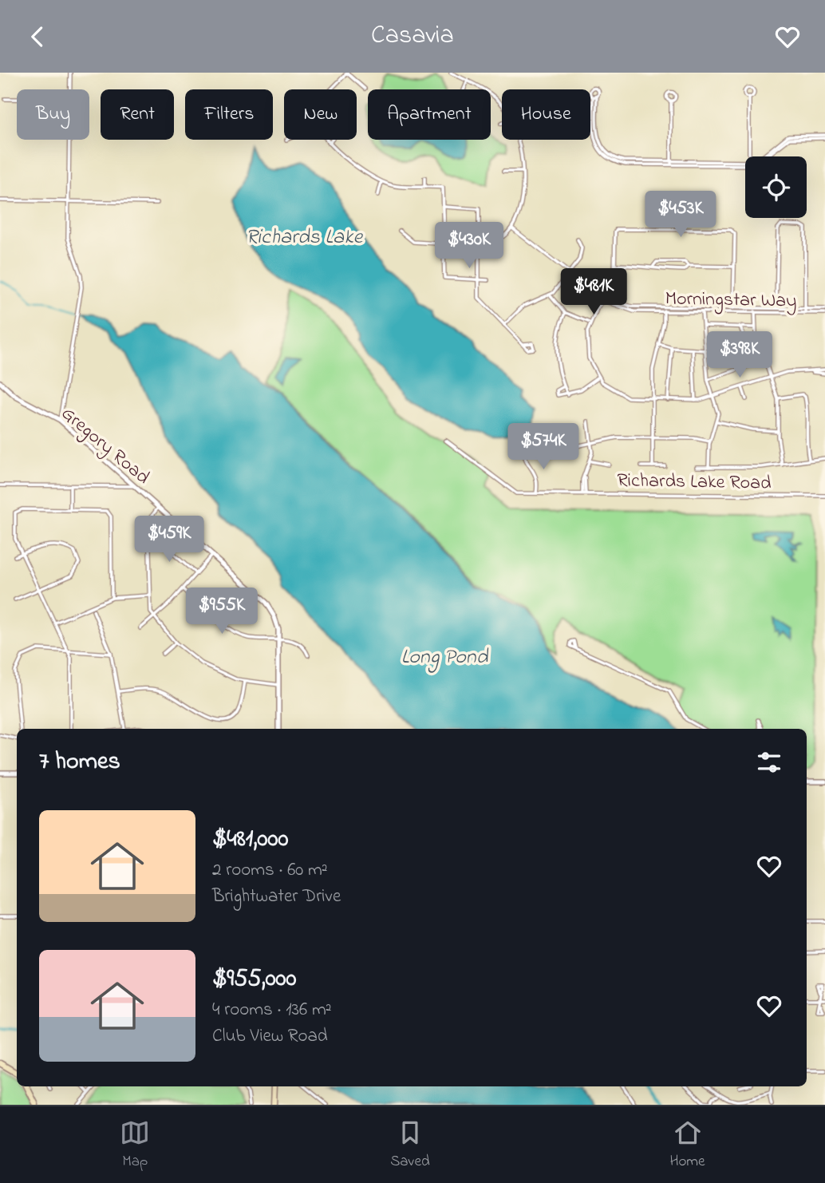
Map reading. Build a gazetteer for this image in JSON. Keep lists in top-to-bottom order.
{
  "streets": {
    "street": ["Morningstar Way", "Gregory Road", "Richards Lake Road"]
  },
  "water": ["Richards Lake", "Long Pond"],
  "page": {
    "header": "Casavia",
    "chip": [
      "Buy",
      "Rent",
      "Filters",
      "New",
      "Apartment",
      "House"
    ],
    "price": [
      "$453K",
      "$430K",
      "$481K",
      "$398K",
      "$574K",
      "$459K",
      "$955K"
    ],
    "heading": "7 homes",
    "list": [
      {
        "name": "$481,000",
        "note": "2 rooms · 60 m² · Brightwater Drive"
      },
      {
        "name": "$955,000",
        "note": "4 rooms · 136 m² · Club View Road"
      }
    ],
    "tabs": ["Map", "Saved", "Home"]
  }
}
